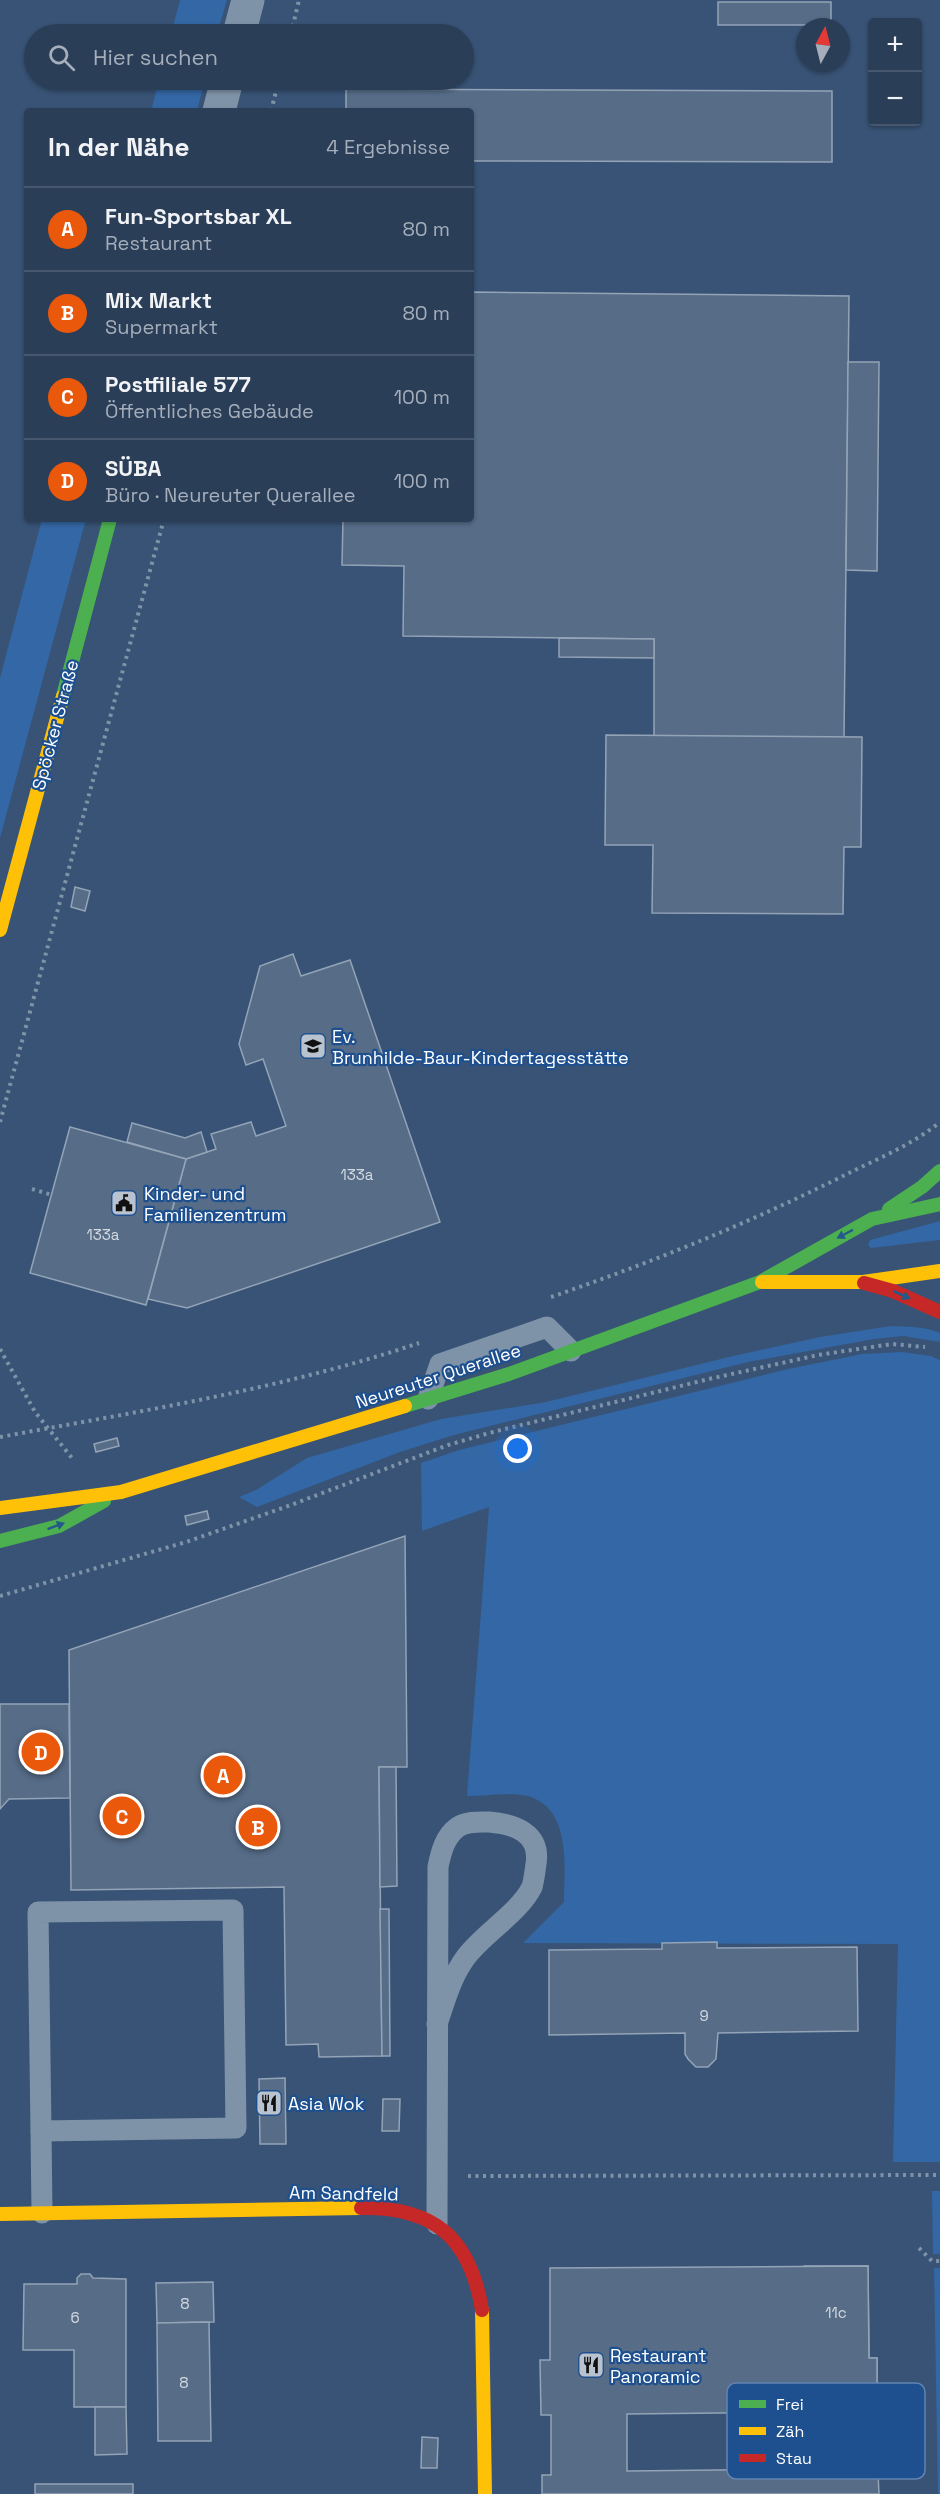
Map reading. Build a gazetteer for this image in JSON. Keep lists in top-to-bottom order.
{
  "streets": {
    "street": ["Spöcker Straße", "Neureuter Querallee", "Am Sandfeld"]
  },
  "places": {
    "school or university": ["Ev. Brunhilde-Baur-Kindertagesstätte"],
    "public building": ["Kinder- und Familienzentrum"],
    "restaurant": ["Asia Wok", "Restaurant Panoramic"]
  },
  "house_numbers": [
    "133a",
    "133a",
    "9",
    "8",
    "11c",
    "6",
    "8"
  ],
  "legend": ["Frei", "Zäh", "Stau"],
  "north": "top",
  "page": {
    "map_buttons": ["+", "−"],
    "search": "Hier suchen",
    "heading": ["In der Nähe", "4 Ergebnisse"],
    "list": [
      {
        "mark": "A",
        "name": "Fun-Sportsbar XL",
        "note": "Restaurant",
        "value": "80 m"
      },
      {
        "mark": "B",
        "name": "Mix Markt",
        "note": "Supermarkt",
        "value": "80 m"
      },
      {
        "mark": "C",
        "name": "Postfiliale 577",
        "note": "Öffentliches Gebäude",
        "value": "100 m"
      },
      {
        "mark": "D",
        "name": "SÜBA",
        "note": "Büro · Neureuter Querallee",
        "value": "100 m"
      }
    ],
    "pins": [
      "D",
      "A",
      "C",
      "B"
    ]
  }
}
